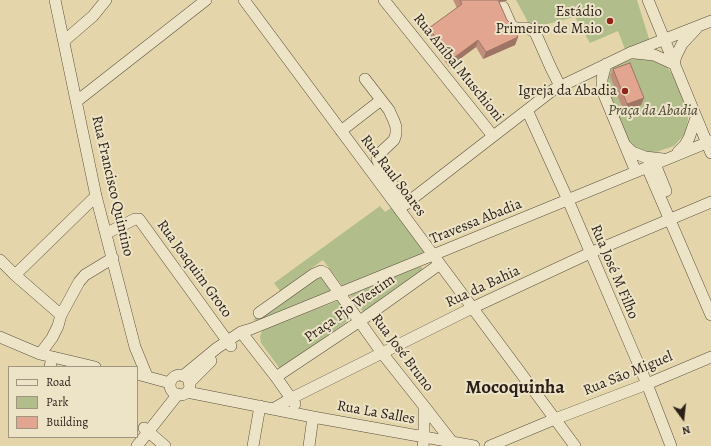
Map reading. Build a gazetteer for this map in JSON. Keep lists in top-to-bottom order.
{
  "streets": {
    "street": [
      "Rua Aníbal Muschioni",
      "Rua Raul Soares",
      "Rua Francisco Quintino",
      "Travessa Abadia",
      "Rua Joaquim Groto",
      "Rua José M Filho",
      "Rua da Bahia",
      "Praça Pjo Westim",
      "Rua José Bruno",
      "Rua São Miguel",
      "Rua La Salles"
    ]
  },
  "crossings": [
    ["Rua Raul Soares", "Travessa Abadia"],
    ["Rua Raul Soares", "Rua da Bahia"],
    ["Rua Raul Soares", "Praça Pjo Westim"],
    ["Rua Raul Soares", "Rua São Miguel"],
    ["Rua Francisco Quintino", "Rua Joaquim Groto"],
    ["Rua Francisco Quintino", "Rua La Salles"],
    ["Travessa Abadia", "Rua Joaquim Groto"],
    ["Travessa Abadia", "Rua José M Filho"],
    ["Travessa Abadia", "Praça Pjo Westim"],
    ["Travessa Abadia", "Rua José Bruno"],
    ["Travessa Abadia", "Rua La Salles"],
    ["Rua José M Filho", "Rua da Bahia"],
    ["Rua José M Filho", "Rua São Miguel"],
    ["Rua da Bahia", "Rua José Bruno"],
    ["Rua da Bahia", "Rua La Salles"],
    ["Praça Pjo Westim", "Rua José Bruno"],
    ["Rua José Bruno", "Rua La Salles"]
  ],
  "districts": ["Mocoquinha"],
  "parks": ["Praça da Abadia"],
  "places": ["Estádio Primeiro de Maio", "Igreja da Abadia"],
  "legend": ["Road", "Park", "Building"],
  "north": "bottom"
}
